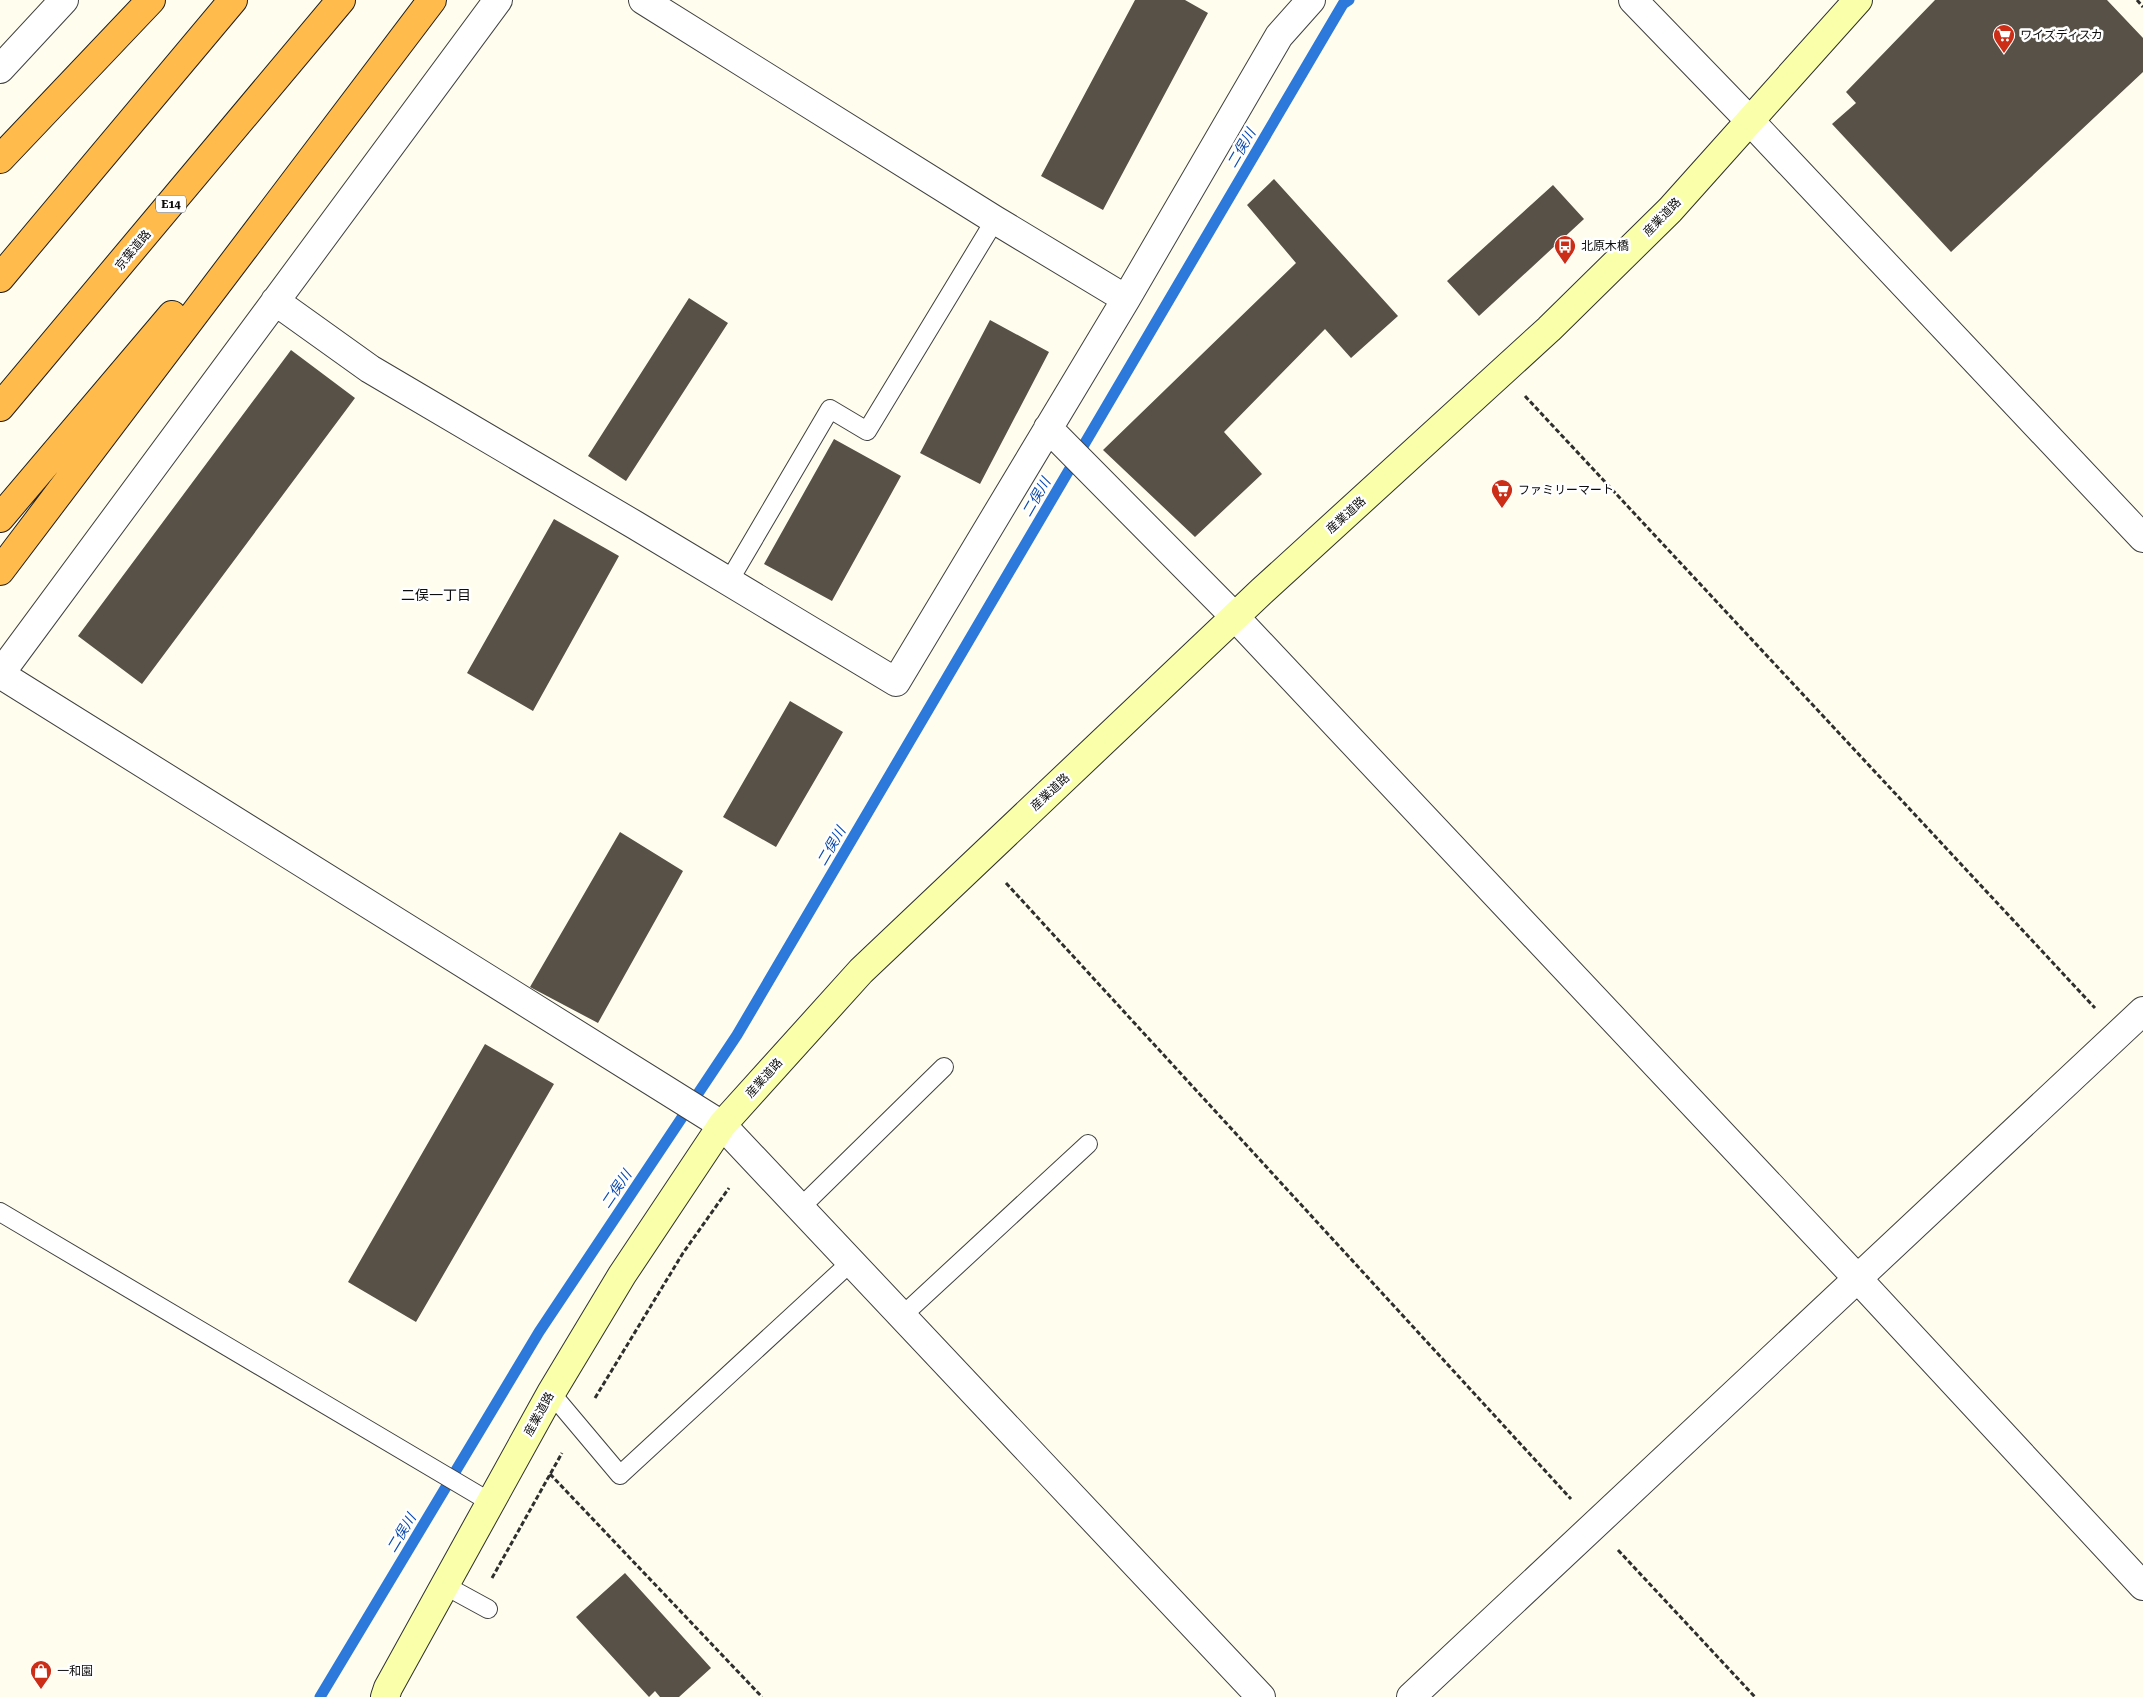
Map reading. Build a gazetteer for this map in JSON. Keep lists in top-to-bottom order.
{
  "streets": {
    "highway": ["E14", "京葉道路"],
    "main road": ["産業道路"]
  },
  "districts": ["二俣一丁目"],
  "water": ["二俣川"],
  "places": {
    "supermarket": ["ワイズディスカ", "ファミリーマート"],
    "bus stop": ["北原木橋"],
    "shop": ["一和園"]
  }
}
